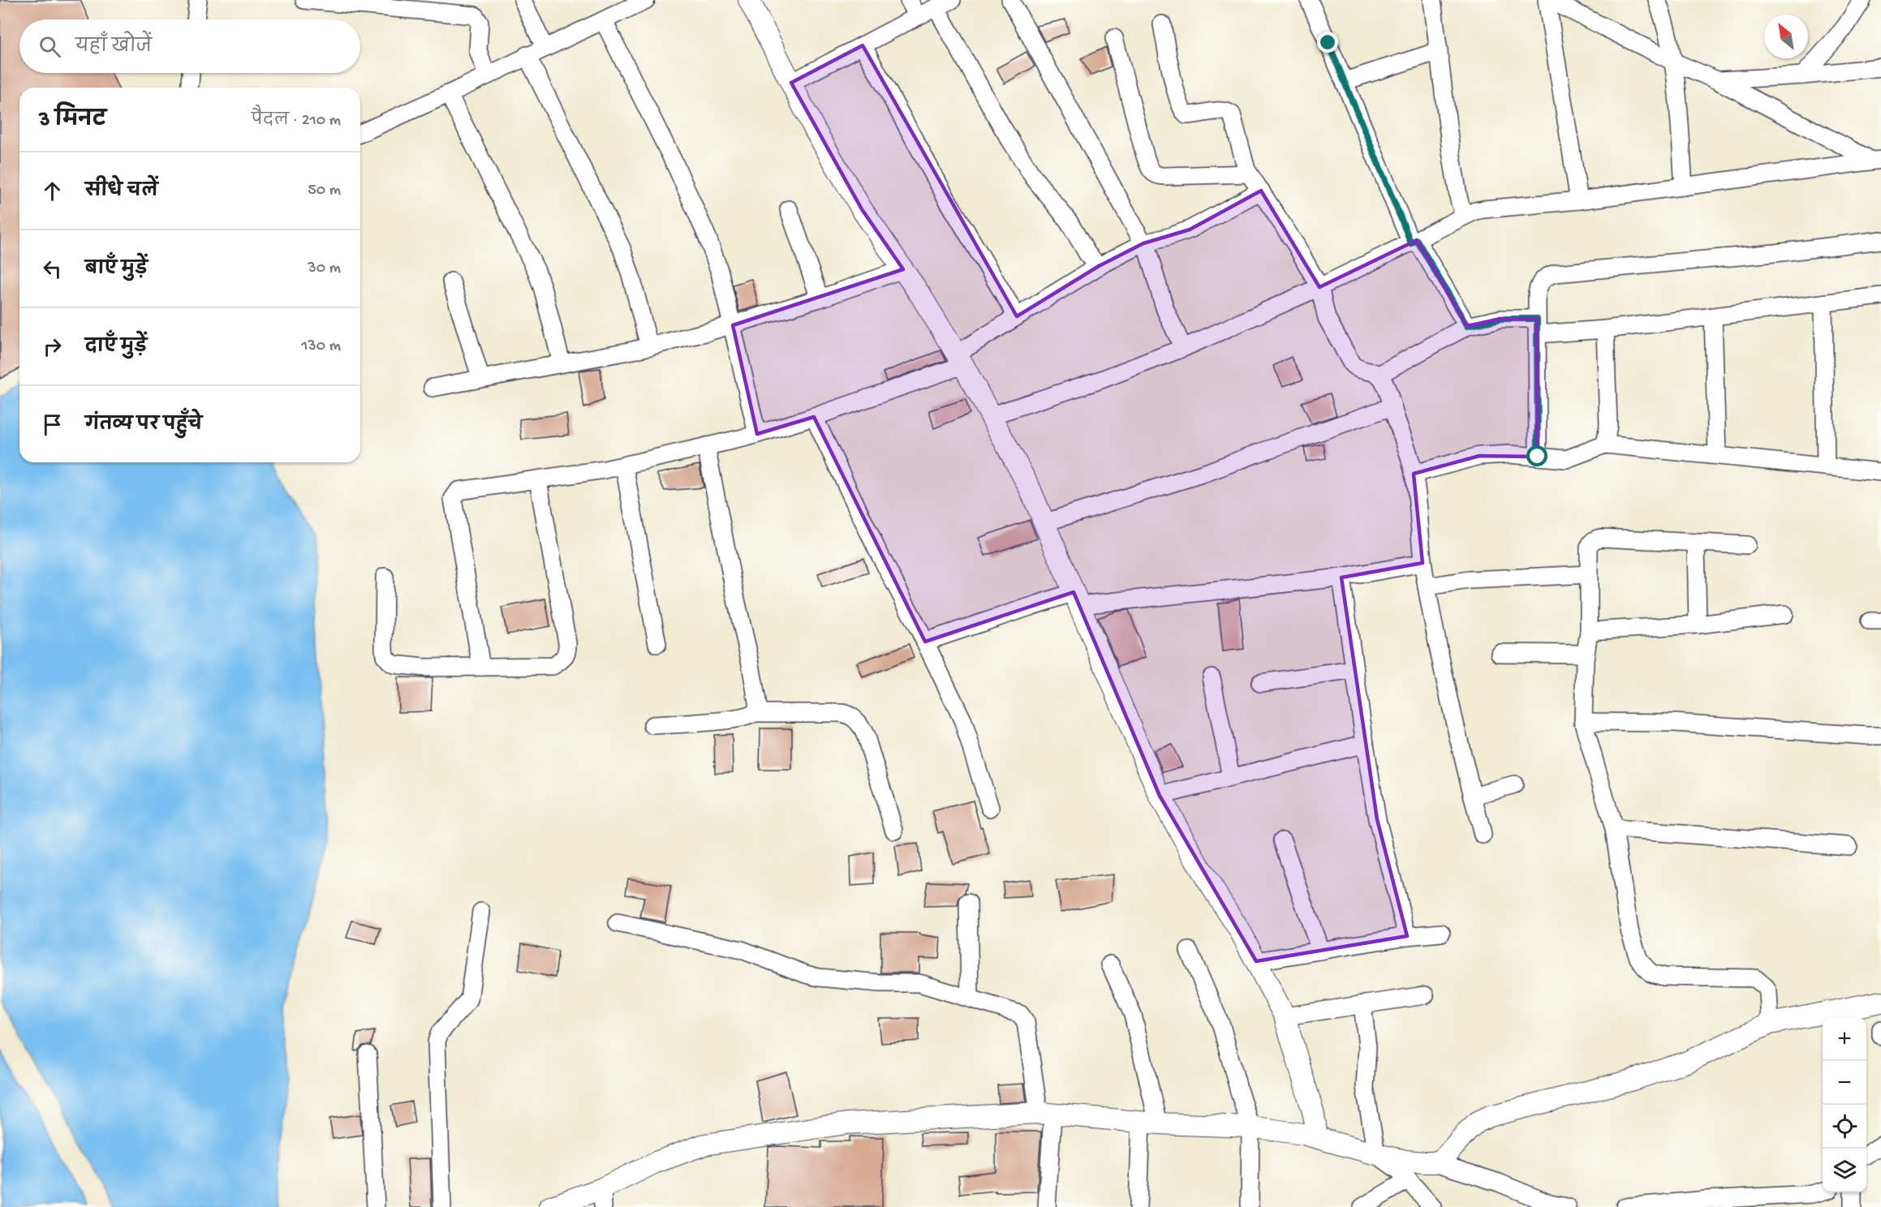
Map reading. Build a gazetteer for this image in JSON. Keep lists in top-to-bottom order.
{
  "north": "top left",
  "page": {
    "search": "यहाँ खोजें",
    "heading": ["3 मिनट", "पैदल · 210 m"],
    "list": [
      ["सीधे चलें", "50 m"],
      ["बाएँ मुड़ें", "30 m"],
      ["दाएँ मुड़ें", "130 m"],
      "गंतव्य पर पहुँचे"
    ],
    "map_buttons": ["+", "−"]
  }
}
